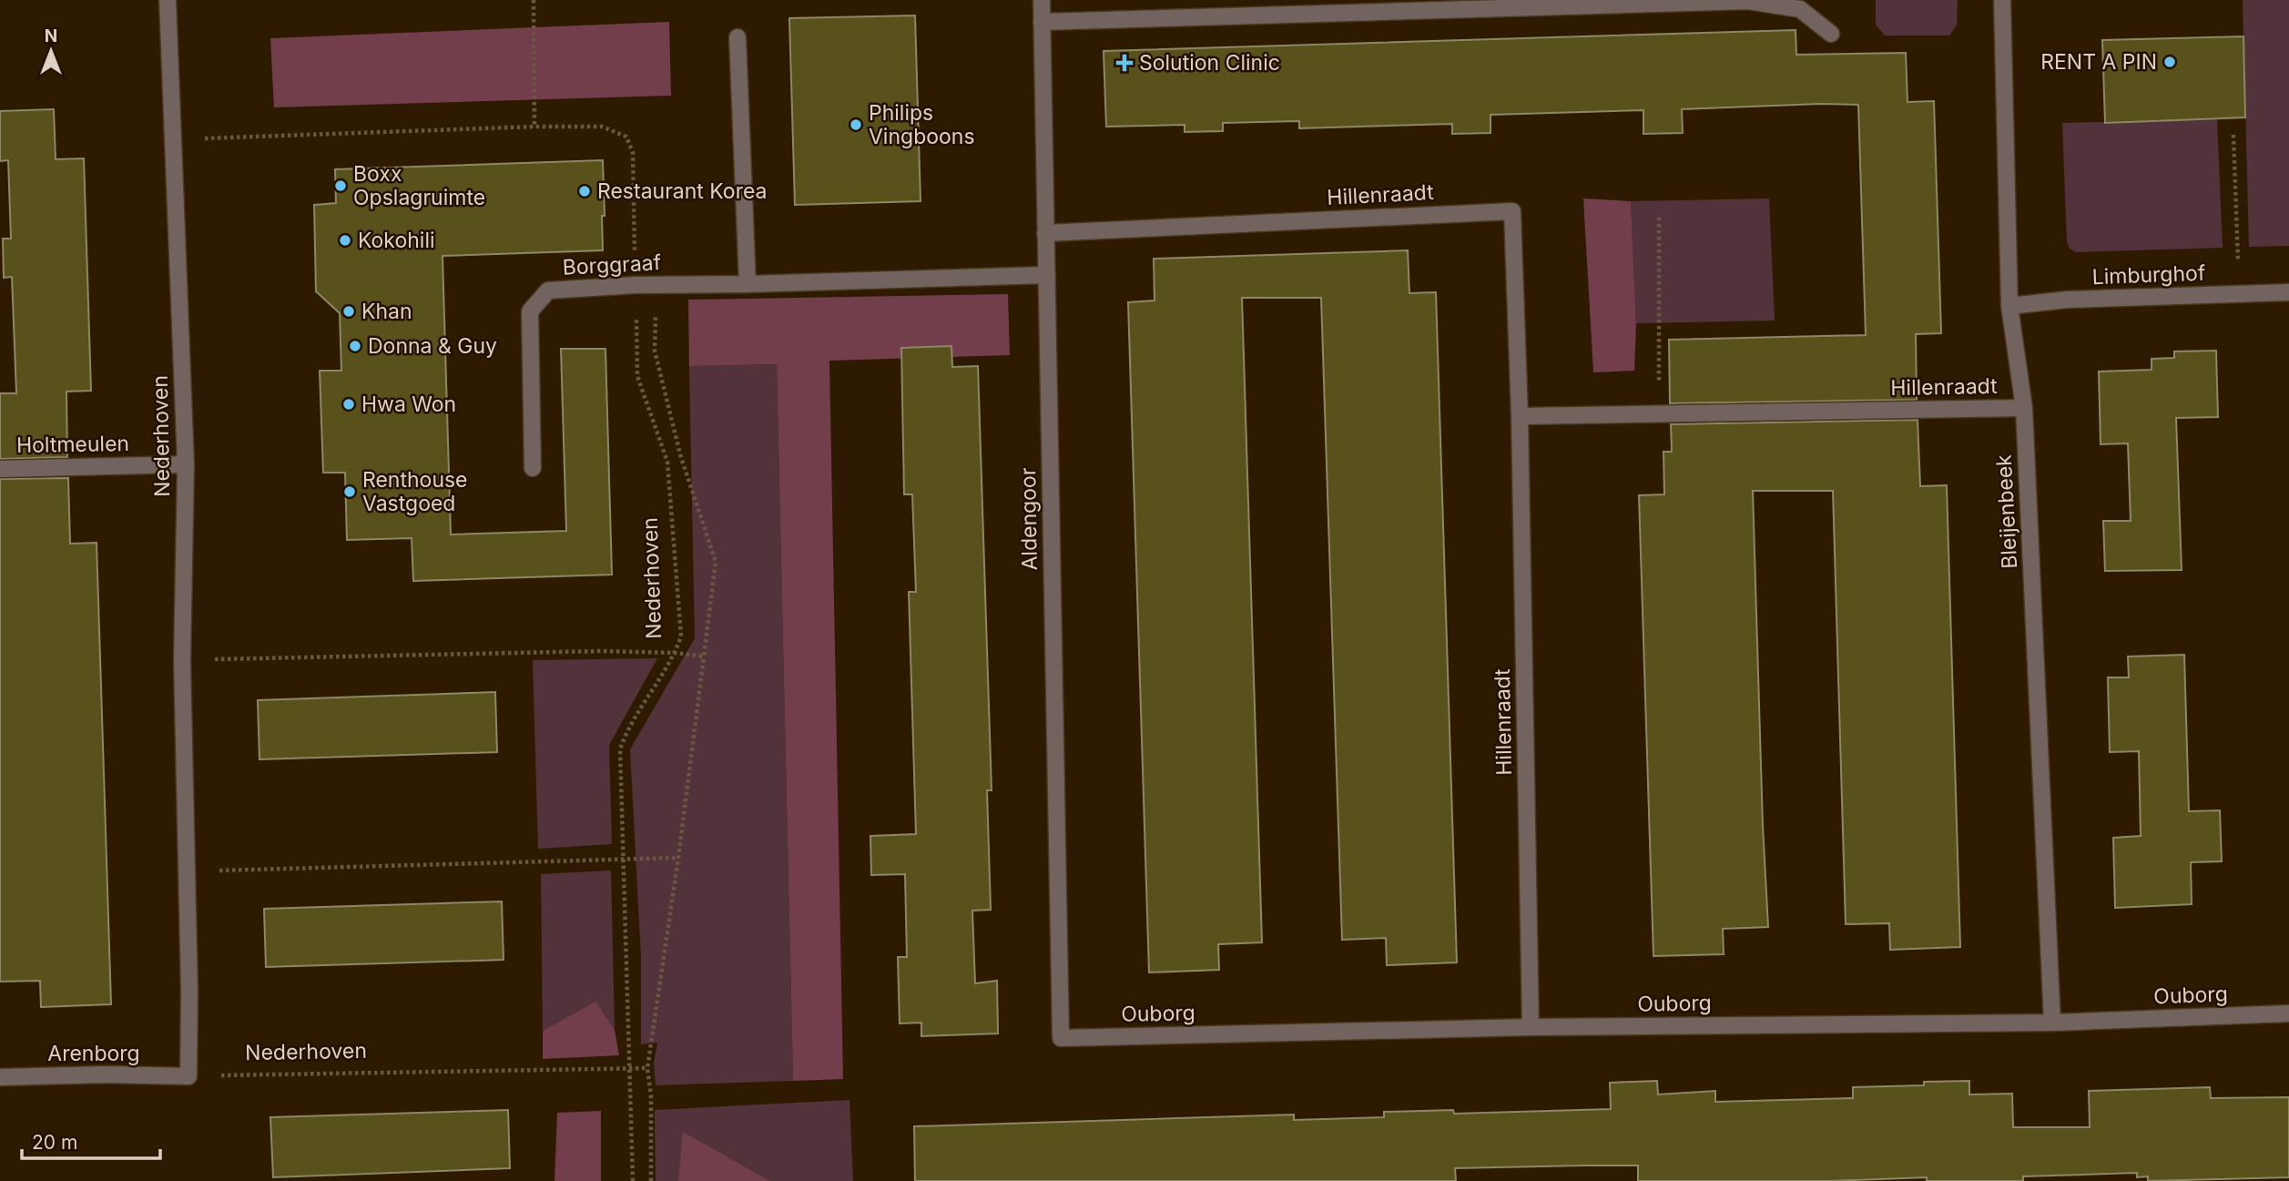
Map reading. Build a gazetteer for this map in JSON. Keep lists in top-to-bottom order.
{
  "streets": {
    "street": [
      "Hillenraadt",
      "Borggraaf",
      "Limburghof",
      "Nederhoven",
      "Holtmeulen",
      "Bleijenbeek",
      "Aldengoor",
      "Ouborg",
      "Arenborg"
    ]
  },
  "crossings": [
    ["Hillenraadt", "Bleijenbeek"],
    ["Hillenraadt", "Aldengoor"],
    ["Hillenraadt", "Ouborg"],
    ["Borggraaf", "Nederhoven"],
    ["Borggraaf", "Aldengoor"],
    ["Limburghof", "Bleijenbeek"],
    ["Nederhoven", "Holtmeulen"],
    ["Nederhoven", "Arenborg"],
    ["Bleijenbeek", "Ouborg"],
    ["Aldengoor", "Ouborg"]
  ],
  "places": {
    "other": [
      "RENT A PIN",
      "Philips Vingboons",
      "Boxx Opslagruimte",
      "Restaurant Korea",
      "Kokohili",
      "Khan",
      "Donna & Guy",
      "Hwa Won",
      "Renthouse Vastgoed"
    ],
    "health": ["Solution Clinic"]
  },
  "scale_bar": "20 m",
  "north": "top"
}
